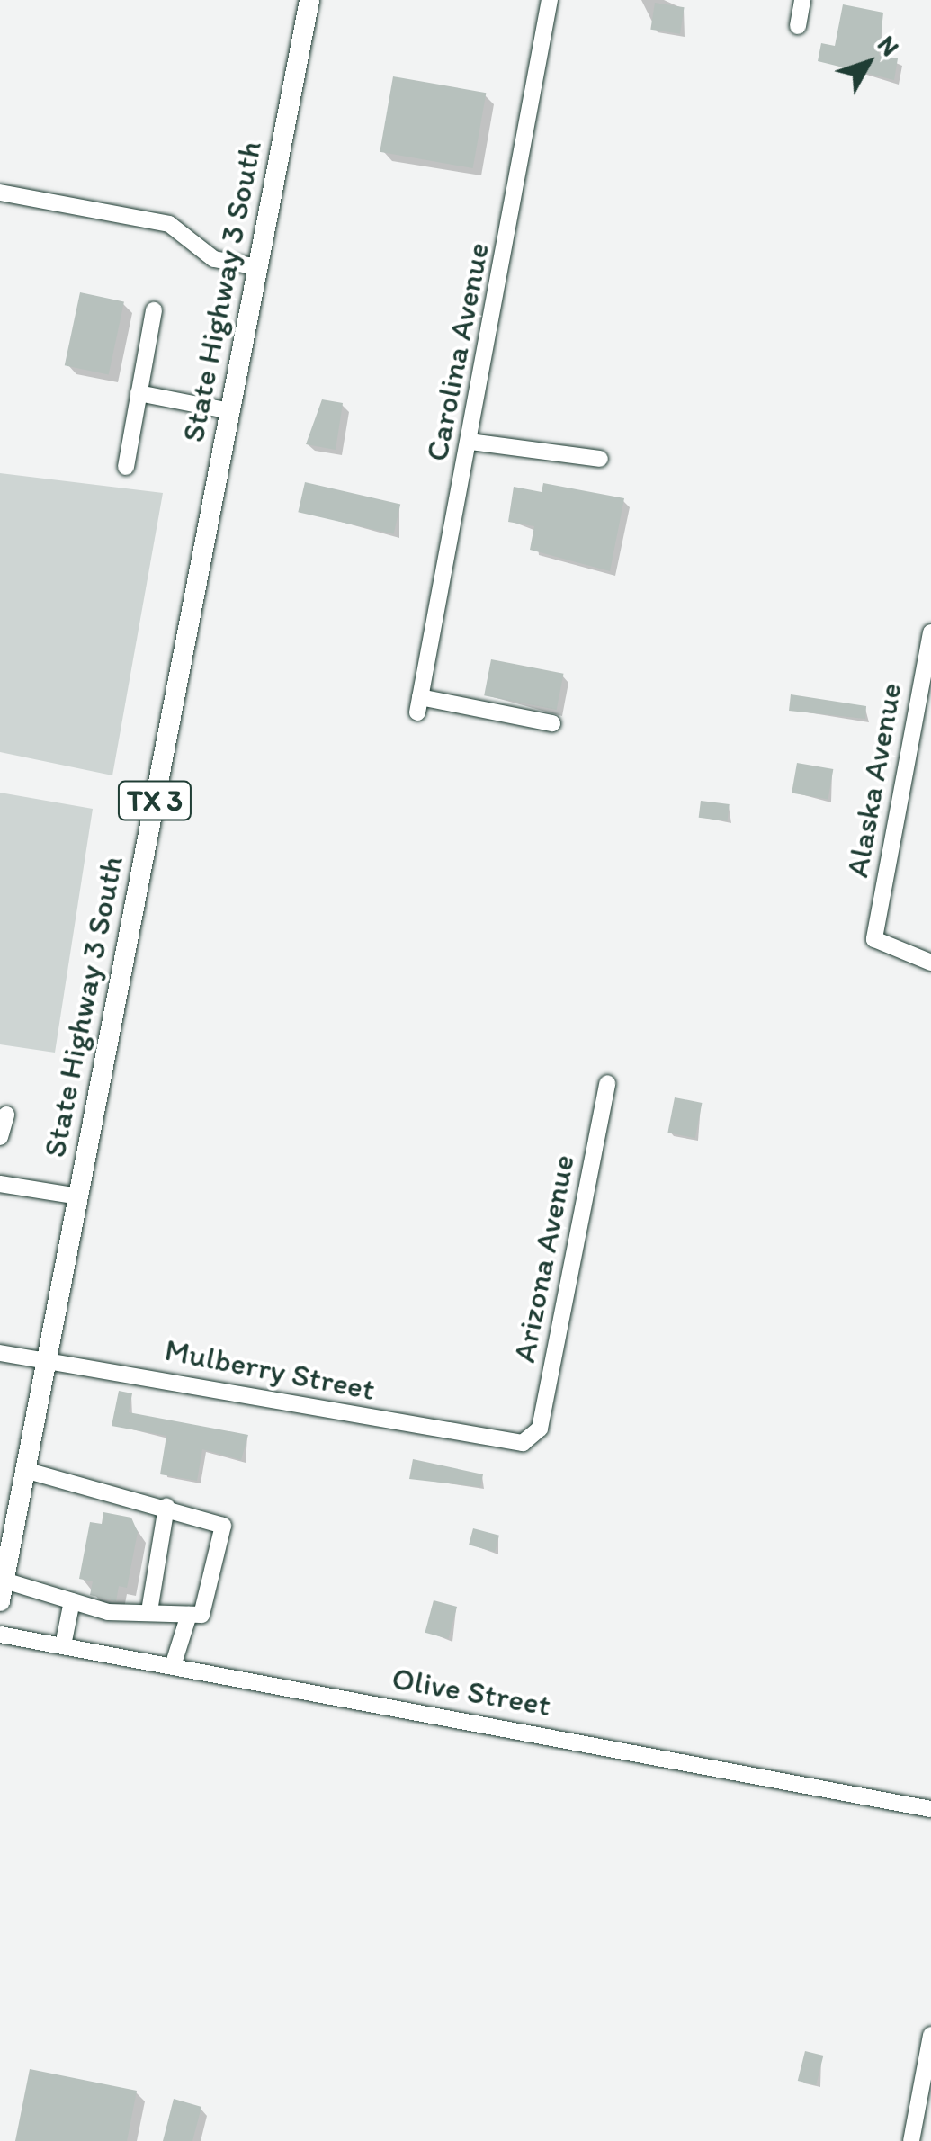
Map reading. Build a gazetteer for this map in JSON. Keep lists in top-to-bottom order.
{
  "streets": {
    "main road": ["State Highway 3 South", "TX 3"],
    "street": [
      "Carolina Avenue",
      "Alaska Avenue",
      "Arizona Avenue",
      "Mulberry Street",
      "Olive Street"
    ]
  },
  "crossings": [
    ["State Highway 3 South", "Mulberry Street"],
    ["Arizona Avenue", "Mulberry Street"]
  ],
  "north": "top right"
}
